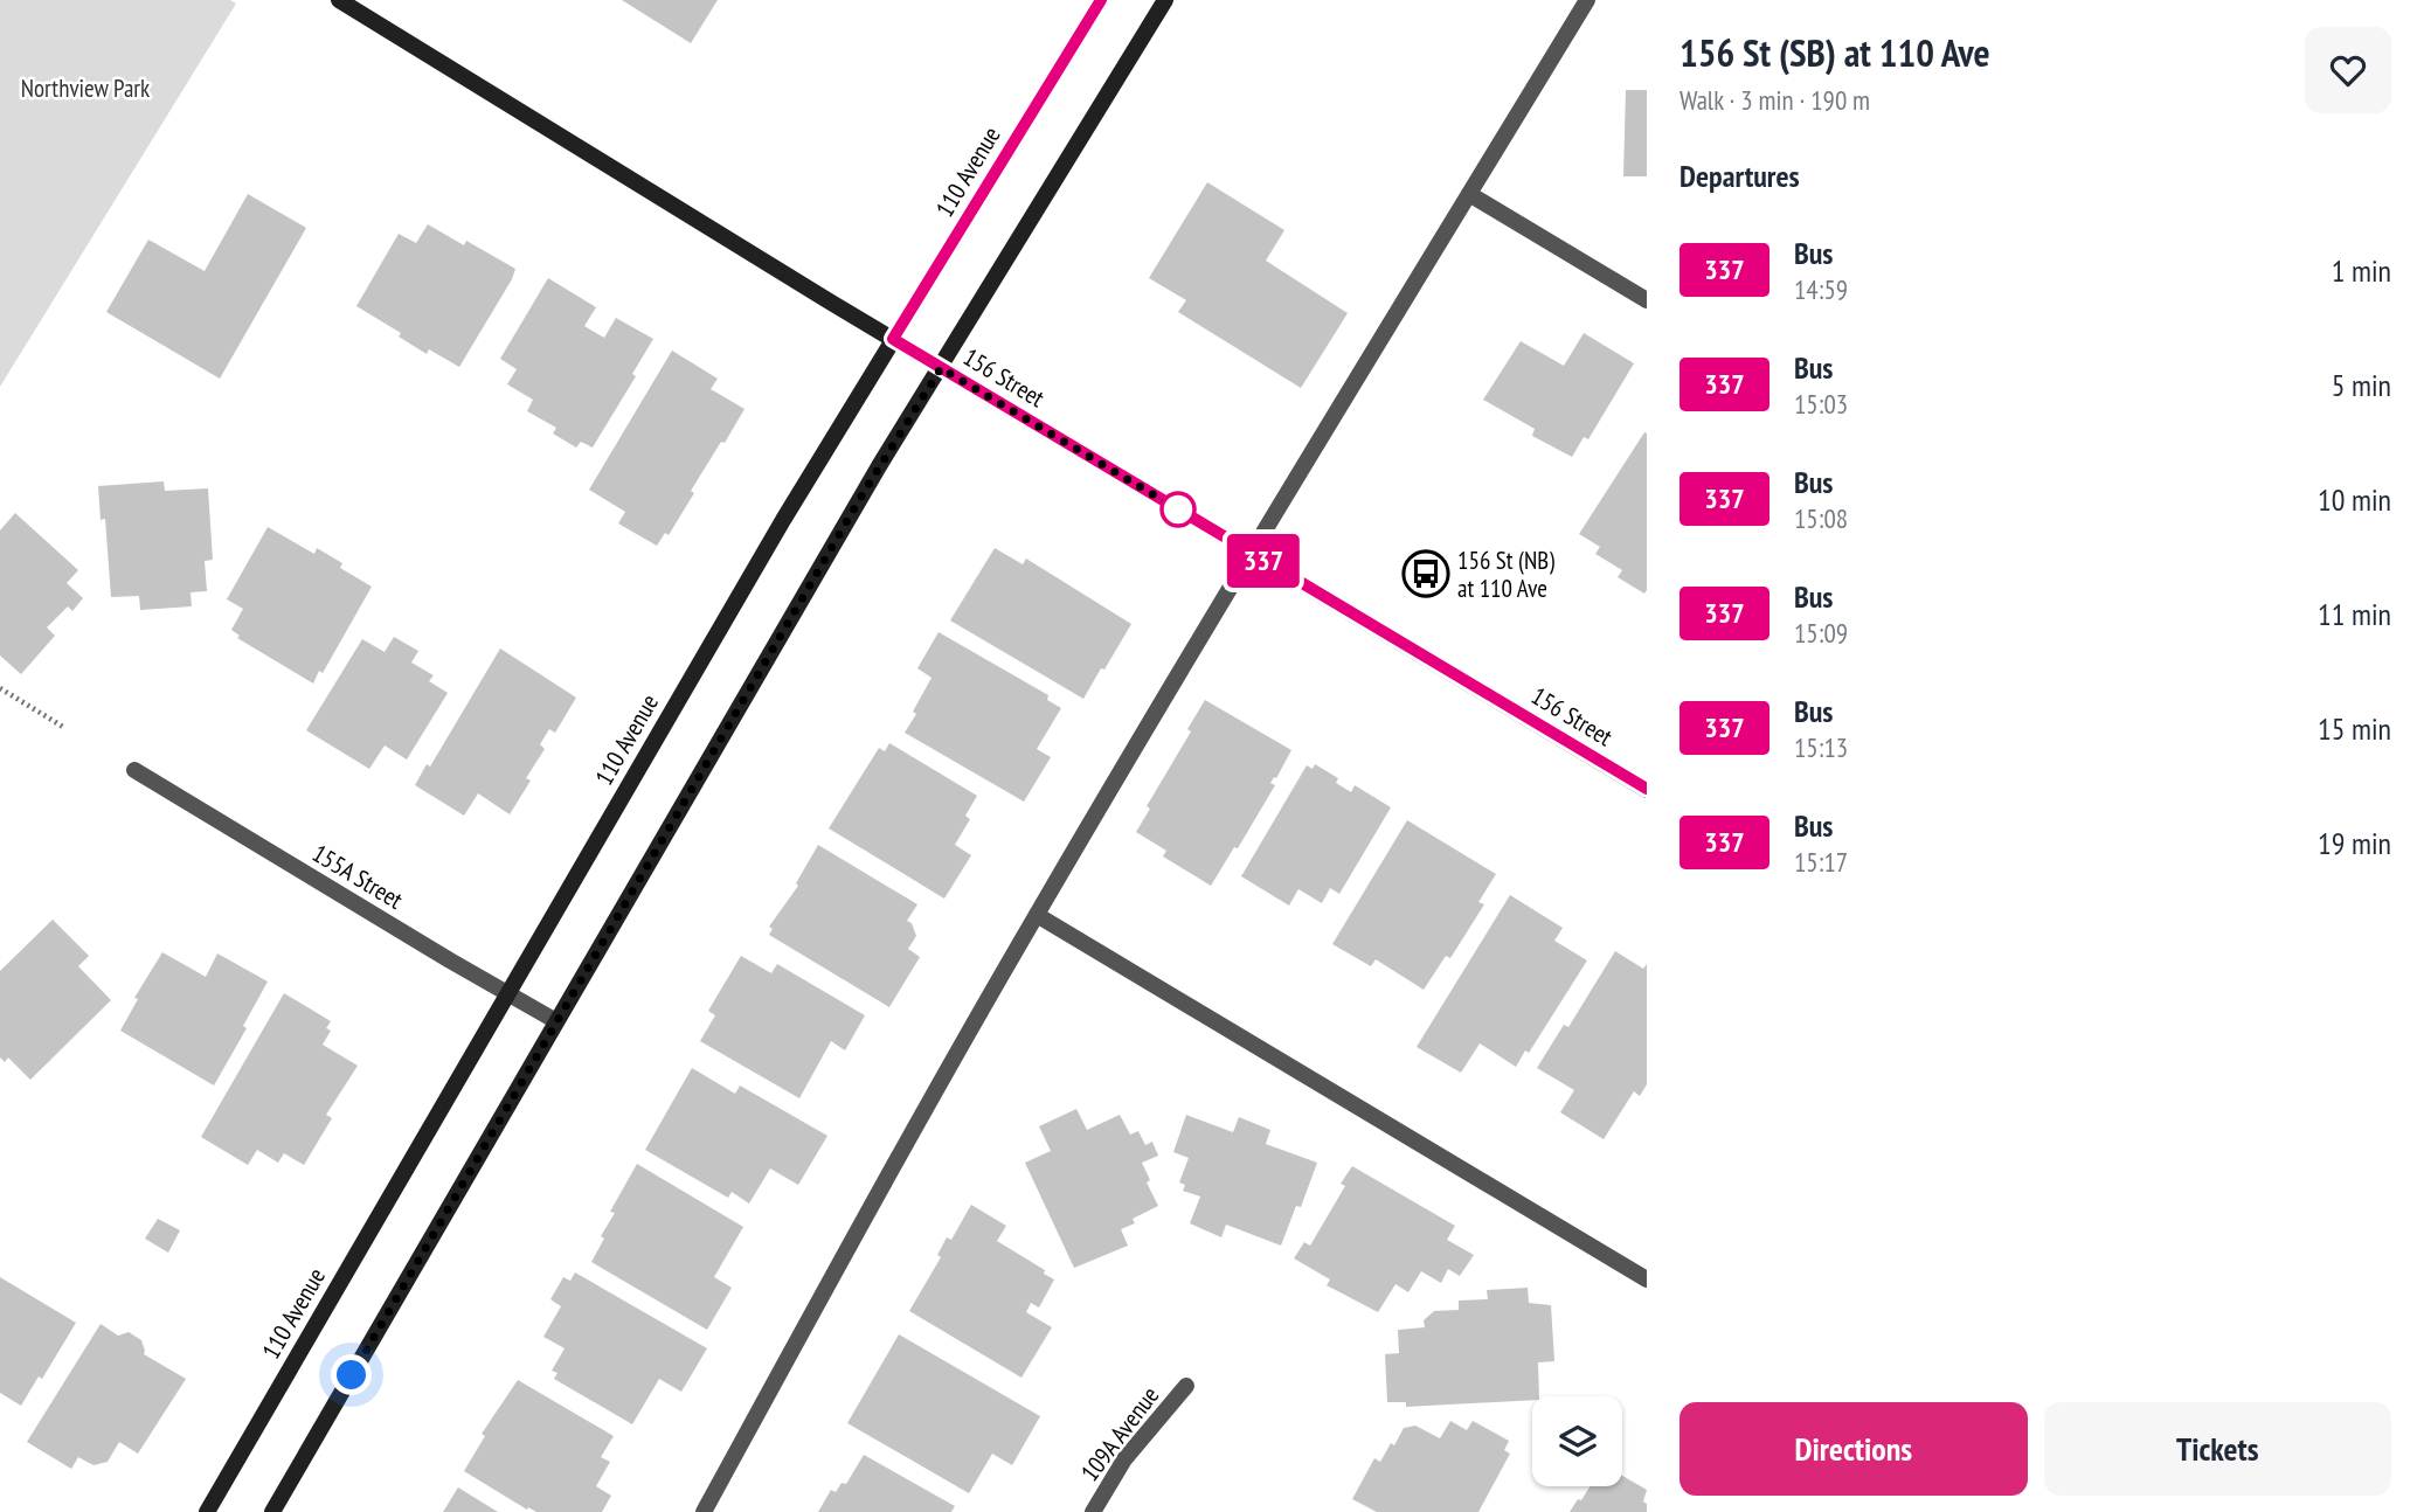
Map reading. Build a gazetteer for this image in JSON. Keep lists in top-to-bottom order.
{
  "streets": {
    "street": [
      "110 Avenue",
      "156 Street",
      "155A Street",
      "109A Avenue"
    ]
  },
  "crossings": [
    ["110 Avenue", "156 Street"],
    ["110 Avenue", "155A Street"]
  ],
  "parks": ["Northview Park"],
  "places": {
    "bus stop": ["156 St (NB) at 110 Ave"]
  },
  "lines": ["bus line 337"],
  "page": {
    "on_map": "337",
    "heading": [
      ["156 St (SB) at 110 Ave", "Walk · 3 min · 190 m"],
      "Departures"
    ],
    "list": [
      {
        "mark": "337",
        "name": "Bus",
        "note": "14:59",
        "value": "1 min"
      },
      {
        "mark": "337",
        "name": "Bus",
        "note": "15:03",
        "value": "5 min"
      },
      {
        "mark": "337",
        "name": "Bus",
        "note": "15:08",
        "value": "10 min"
      },
      {
        "mark": "337",
        "name": "Bus",
        "note": "15:09",
        "value": "11 min"
      },
      {
        "mark": "337",
        "name": "Bus",
        "note": "15:13",
        "value": "15 min"
      },
      {
        "mark": "337",
        "name": "Bus",
        "note": "15:17",
        "value": "19 min"
      }
    ],
    "buttons": ["Directions", "Tickets"]
  }
}
